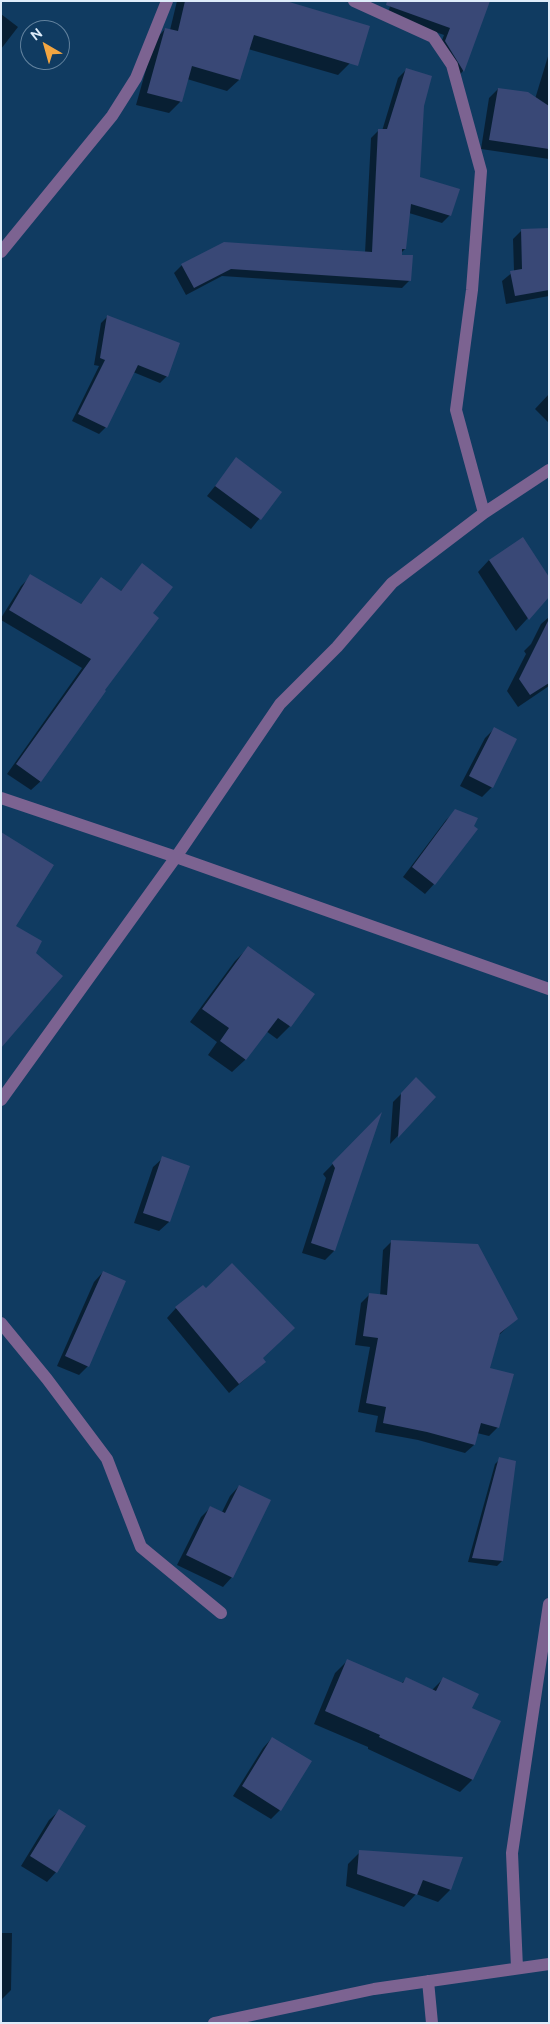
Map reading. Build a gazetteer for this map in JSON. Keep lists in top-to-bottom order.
{
  "north": "top left"
}
